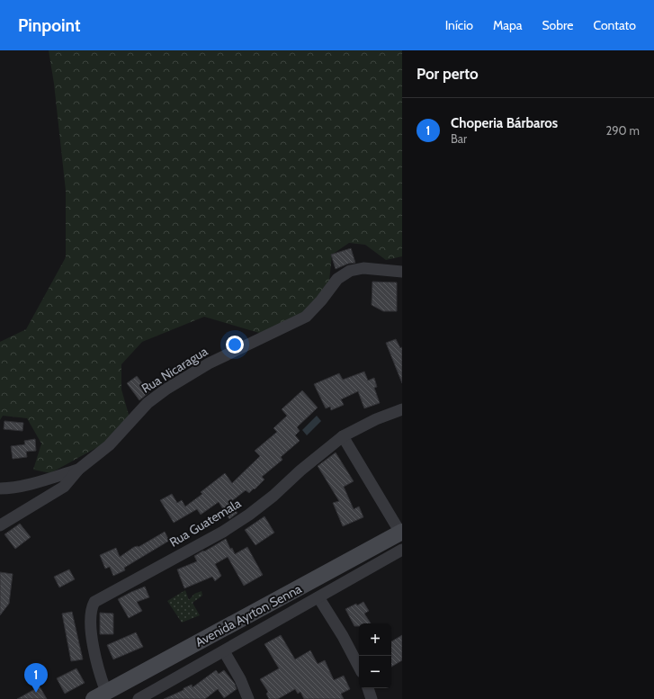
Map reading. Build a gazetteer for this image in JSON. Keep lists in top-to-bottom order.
{
  "streets": {
    "main road": ["Avenida Ayrton Senna"],
    "street": ["Rua Nicaragua", "Rua Guatemala"]
  },
  "crossings": [
    ["Rua Guatemala", "Avenida Ayrton Senna"]
  ],
  "page": {
    "header": "Pinpoint",
    "nav": [
      "Início",
      "Mapa",
      "Sobre",
      "Contato"
    ],
    "heading": "Por perto",
    "list": [
      {
        "mark": "1",
        "name": "Choperia Bárbaros",
        "note": "Bar",
        "value": "290 m"
      }
    ],
    "map_buttons": ["+", "−"],
    "pins": "1"
  }
}
